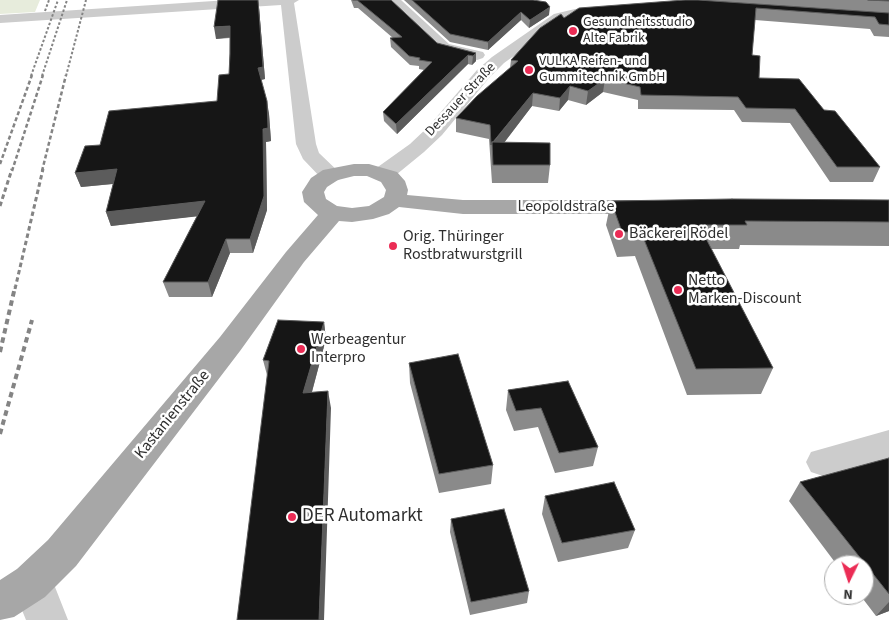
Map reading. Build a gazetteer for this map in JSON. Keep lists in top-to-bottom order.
{
  "streets": {
    "main road": ["Leopoldstraße", "Kastanienstraße"],
    "street": ["Dessauer Straße"]
  },
  "places": [
    "Gesundheitsstudio Alte Fabrik",
    "VULKA Reifen- und Gummitechnik GmbH",
    "Bäckerei Rödel",
    "Orig. Thüringer Rostbratwurstgrill",
    "Netto Marken-Discount",
    "Werbeagentur Interpro",
    "DER Automarkt"
  ],
  "north": "bottom"
}
